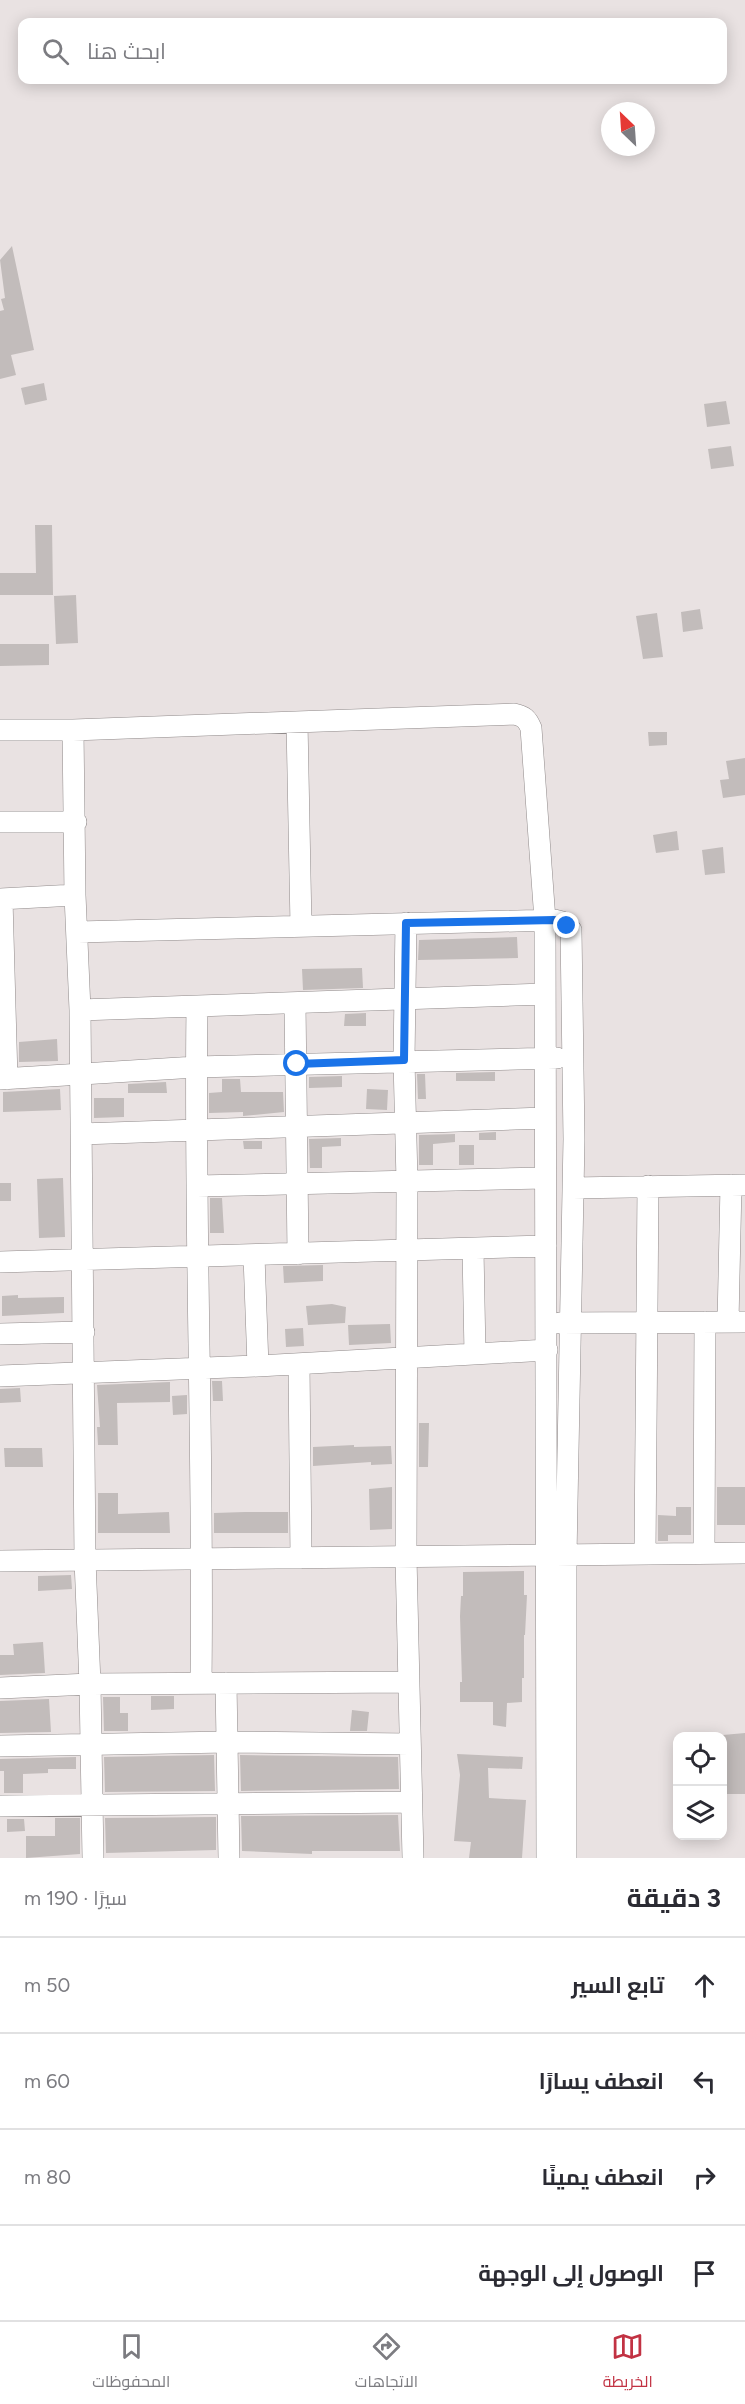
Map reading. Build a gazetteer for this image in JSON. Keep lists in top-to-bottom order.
{
  "north": "top left",
  "page": {
    "search": "ابحث هنا",
    "heading": ["3 دقيقة", "سيرًا · 190 m"],
    "list": [
      ["تابع السير", "50 m"],
      ["انعطف يسارًا", "60 m"],
      ["انعطف يمينًا", "80 m"],
      "الوصول إلى الوجهة"
    ],
    "nav": ["الخريطة", "الاتجاهات", "المحفوظات"]
  }
}
